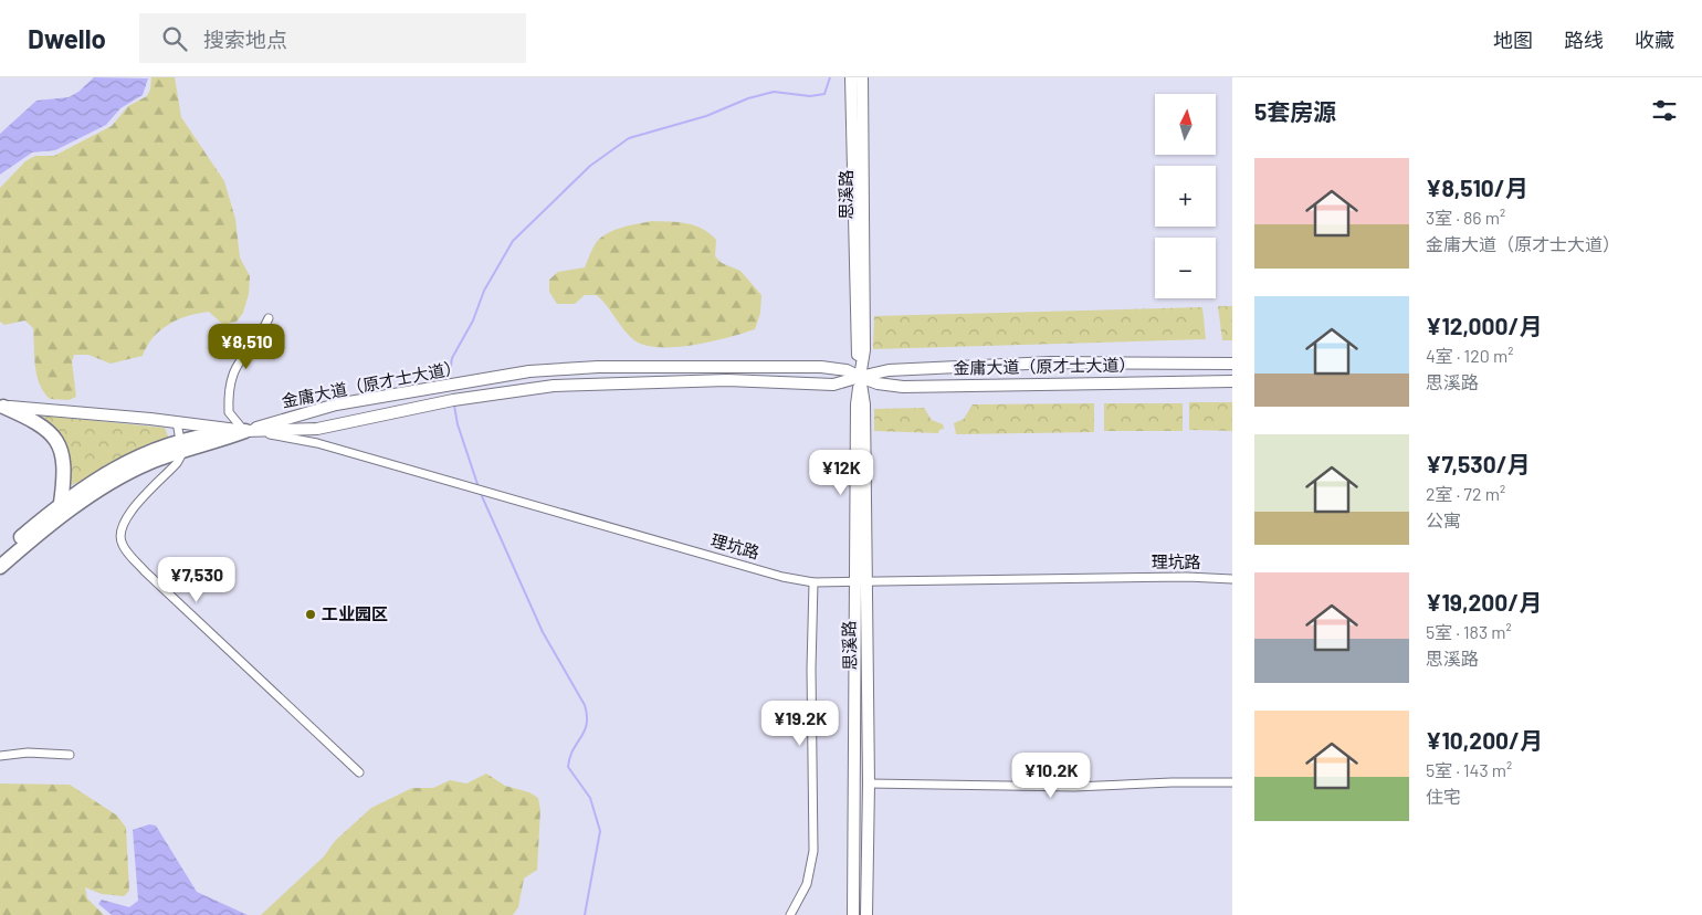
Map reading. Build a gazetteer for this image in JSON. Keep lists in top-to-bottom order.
{
  "streets": {
    "main road": ["思溪路", "金庸大道（原才士大道）"],
    "street": ["理坑路"]
  },
  "crossings": [
    ["思溪路", "金庸大道（原才士大道）"],
    ["思溪路", "理坑路"],
    ["金庸大道（原才士大道）", "理坑路"]
  ],
  "places": ["工业园区"],
  "north": "top",
  "page": {
    "header": "Dwello",
    "search": "搜索地点",
    "nav": ["地图", "路线", "收藏"],
    "heading": "5套房源",
    "map_buttons": ["+", "−"],
    "list": [
      {
        "name": "¥8,510/月",
        "note": "3室 · 86 m² · 金庸大道（原才士大道）"
      },
      {
        "name": "¥12,000/月",
        "note": "4室 · 120 m² · 思溪路"
      },
      {
        "name": "¥7,530/月",
        "note": "2室 · 72 m² · 公寓"
      },
      {
        "name": "¥19,200/月",
        "note": "5室 · 183 m² · 思溪路"
      },
      {
        "name": "¥10,200/月",
        "note": "5室 · 143 m² · 住宅"
      }
    ],
    "price": [
      "¥8,510",
      "¥12K",
      "¥7,530",
      "¥19.2K",
      "¥10.2K"
    ]
  }
}
